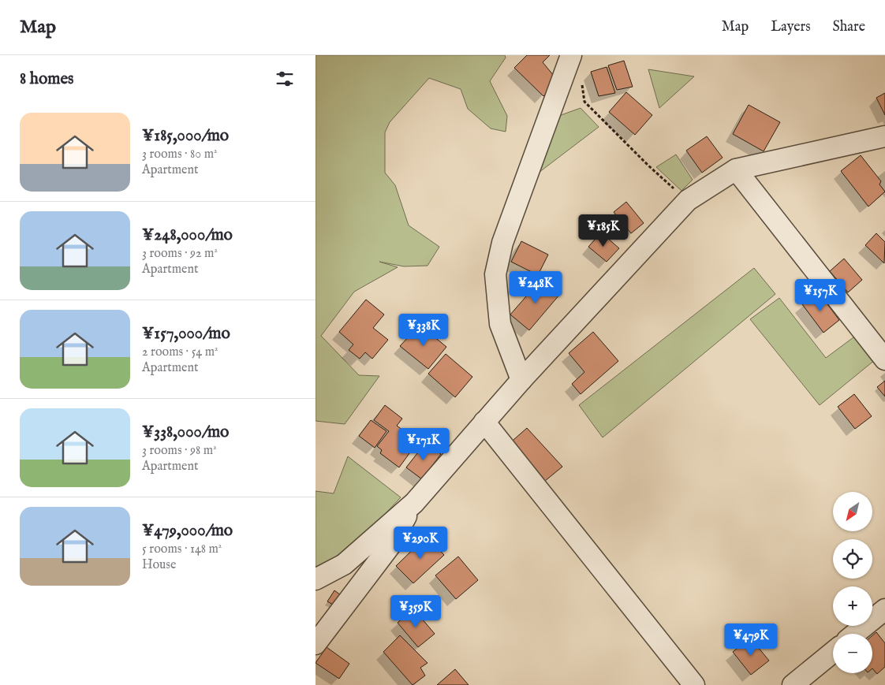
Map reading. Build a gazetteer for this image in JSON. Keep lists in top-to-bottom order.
{
  "north": "bottom left",
  "page": {
    "header": "Map",
    "nav": ["Map", "Layers", "Share"],
    "heading": "8 homes",
    "list": [
      {
        "name": "¥185,000/mo",
        "note": "3 rooms · 80 m² · Apartment"
      },
      {
        "name": "¥248,000/mo",
        "note": "3 rooms · 92 m² · Apartment"
      },
      {
        "name": "¥157,000/mo",
        "note": "2 rooms · 54 m² · Apartment"
      },
      {
        "name": "¥338,000/mo",
        "note": "3 rooms · 98 m² · Apartment"
      },
      {
        "name": "¥479,000/mo",
        "note": "5 rooms · 148 m² · House"
      }
    ],
    "price": [
      "¥185K",
      "¥248K",
      "¥157K",
      "¥338K",
      "¥171K",
      "¥290K",
      "¥359K",
      "¥479K"
    ],
    "map_buttons": ["+", "−"]
  }
}
